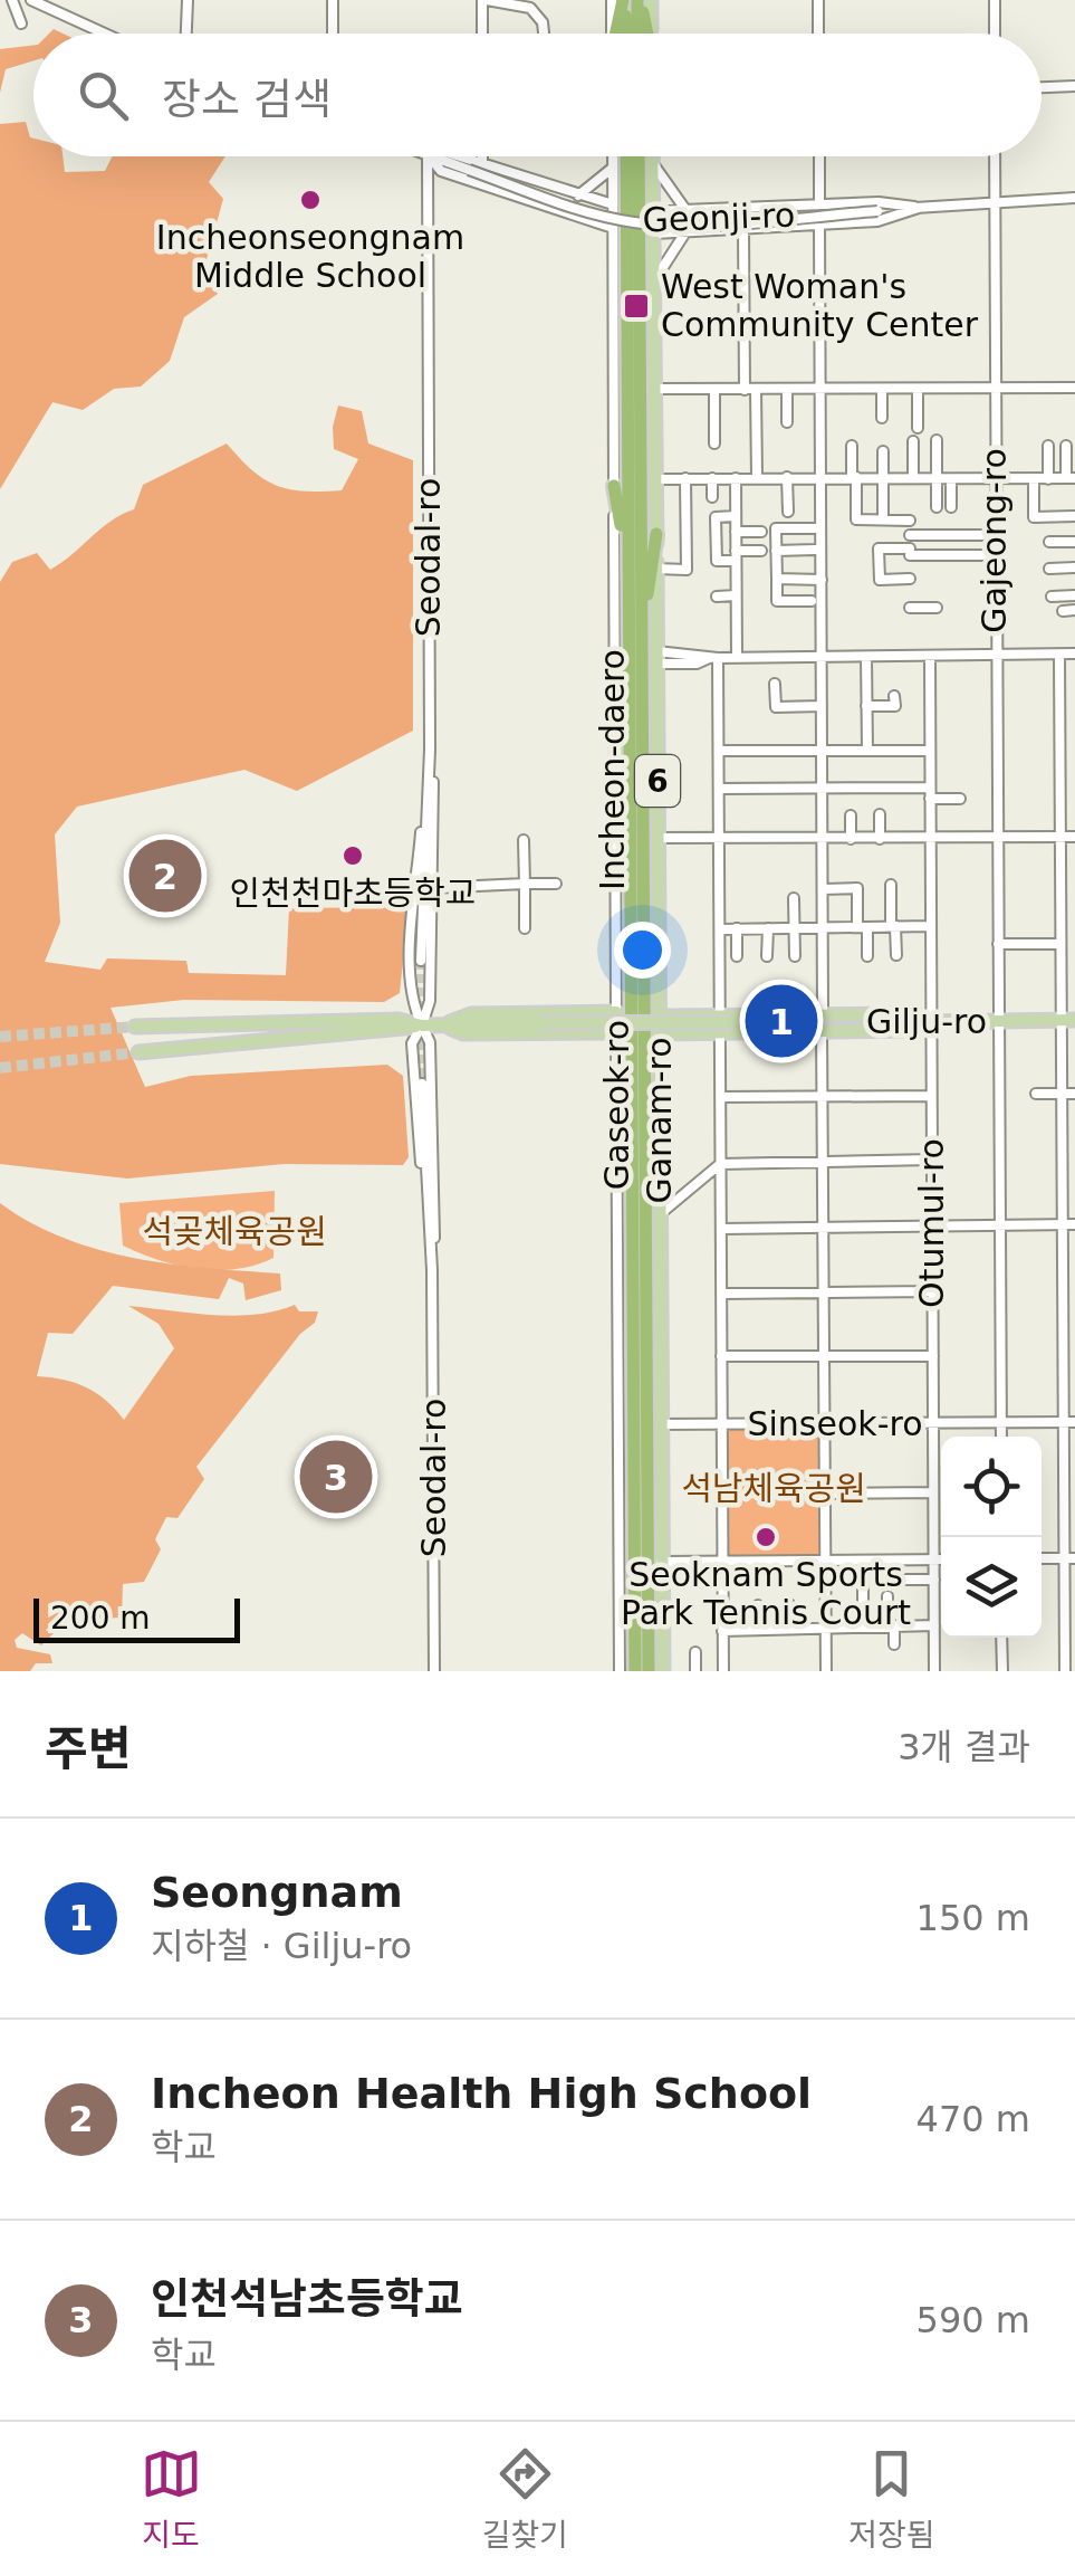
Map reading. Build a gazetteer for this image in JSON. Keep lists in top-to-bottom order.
{
  "streets": {
    "highway": ["Incheon-daero"],
    "main road": ["6", "Gilju-ro", "Ganam-ro"],
    "street": [
      "Geonji-ro",
      "Gajeong-ro",
      "Seodal-ro",
      "Gaseok-ro",
      "Otumul-ro",
      "Sinseok-ro"
    ]
  },
  "crossings": [
    ["Geonji-ro", "Gajeong-ro"],
    ["Gajeong-ro", "Gilju-ro"],
    ["Gajeong-ro", "Sinseok-ro"],
    ["Incheon-daero", "Ganam-ro"],
    ["Gilju-ro", "Gaseok-ro"],
    ["Gilju-ro", "Otumul-ro"],
    ["Ganam-ro", "Sinseok-ro"],
    ["Otumul-ro", "Sinseok-ro"]
  ],
  "parks": ["석곶체육공원", "석남체육공원"],
  "places": {
    "other": ["Incheonseongnam Middle School", "인천천마초등학교", "Seoknam Sports Park Tennis Court"],
    "transit": ["West Woman's Community Center"]
  },
  "scale_bar": "200 m",
  "page": {
    "search": "장소 검색",
    "pins": ["2", "1", "3"],
    "scale": "200 m",
    "heading": ["주변", "3개 결과"],
    "list": [
      {
        "mark": "1",
        "name": "Seongnam",
        "note": "지하철 · Gilju-ro",
        "value": "150 m"
      },
      {
        "mark": "2",
        "name": "Incheon Health High School",
        "note": "학교",
        "value": "470 m"
      },
      {
        "mark": "3",
        "name": "인천석남초등학교",
        "note": "학교",
        "value": "590 m"
      }
    ],
    "nav": ["지도", "길찾기", "저장됨"]
  }
}
